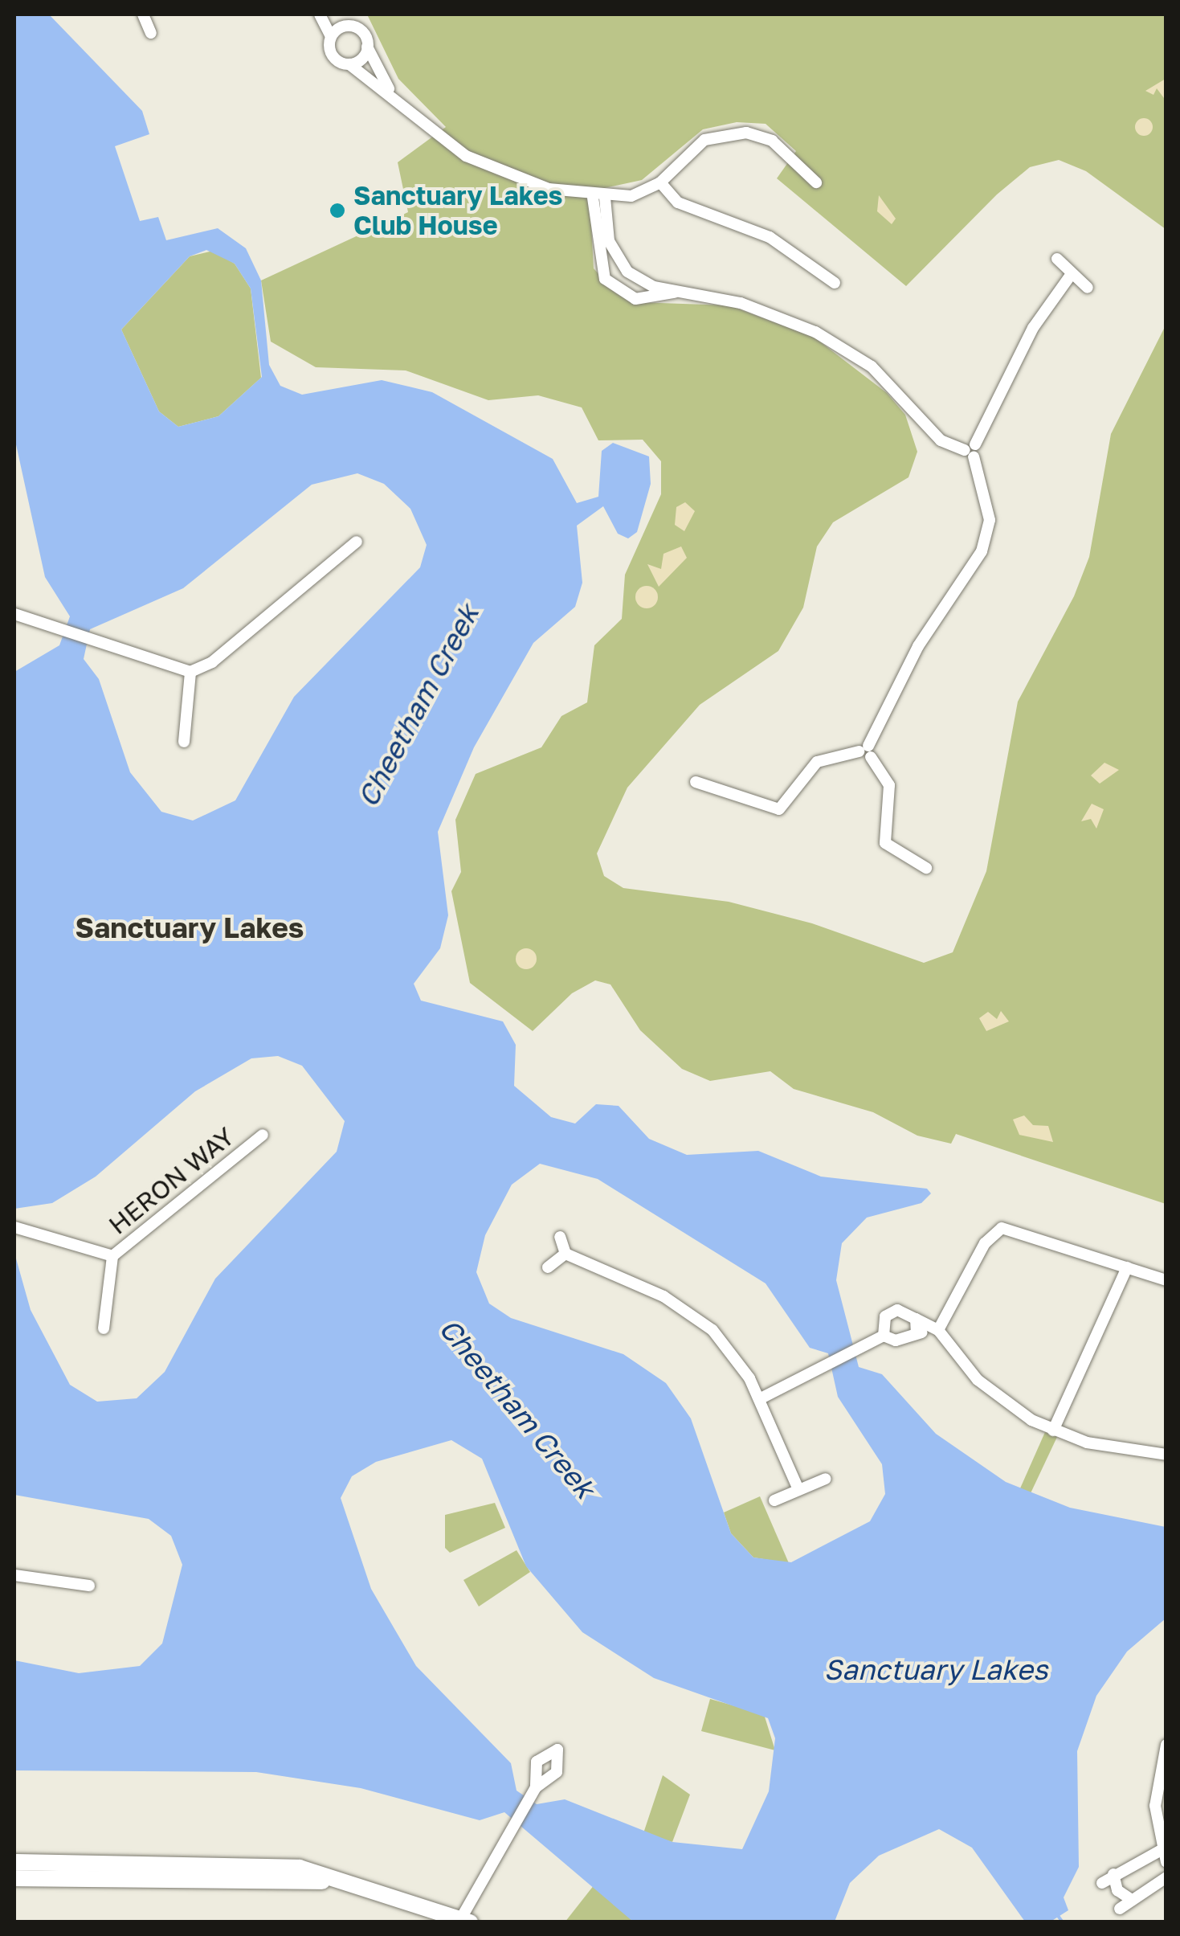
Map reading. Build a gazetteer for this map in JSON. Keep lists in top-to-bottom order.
{
  "streets": {
    "street": ["HERON WAY"]
  },
  "districts": ["Sanctuary Lakes"],
  "water": ["Cheetham Creek", "Sanctuary Lakes"],
  "places": ["Sanctuary Lakes Club House"]
}
